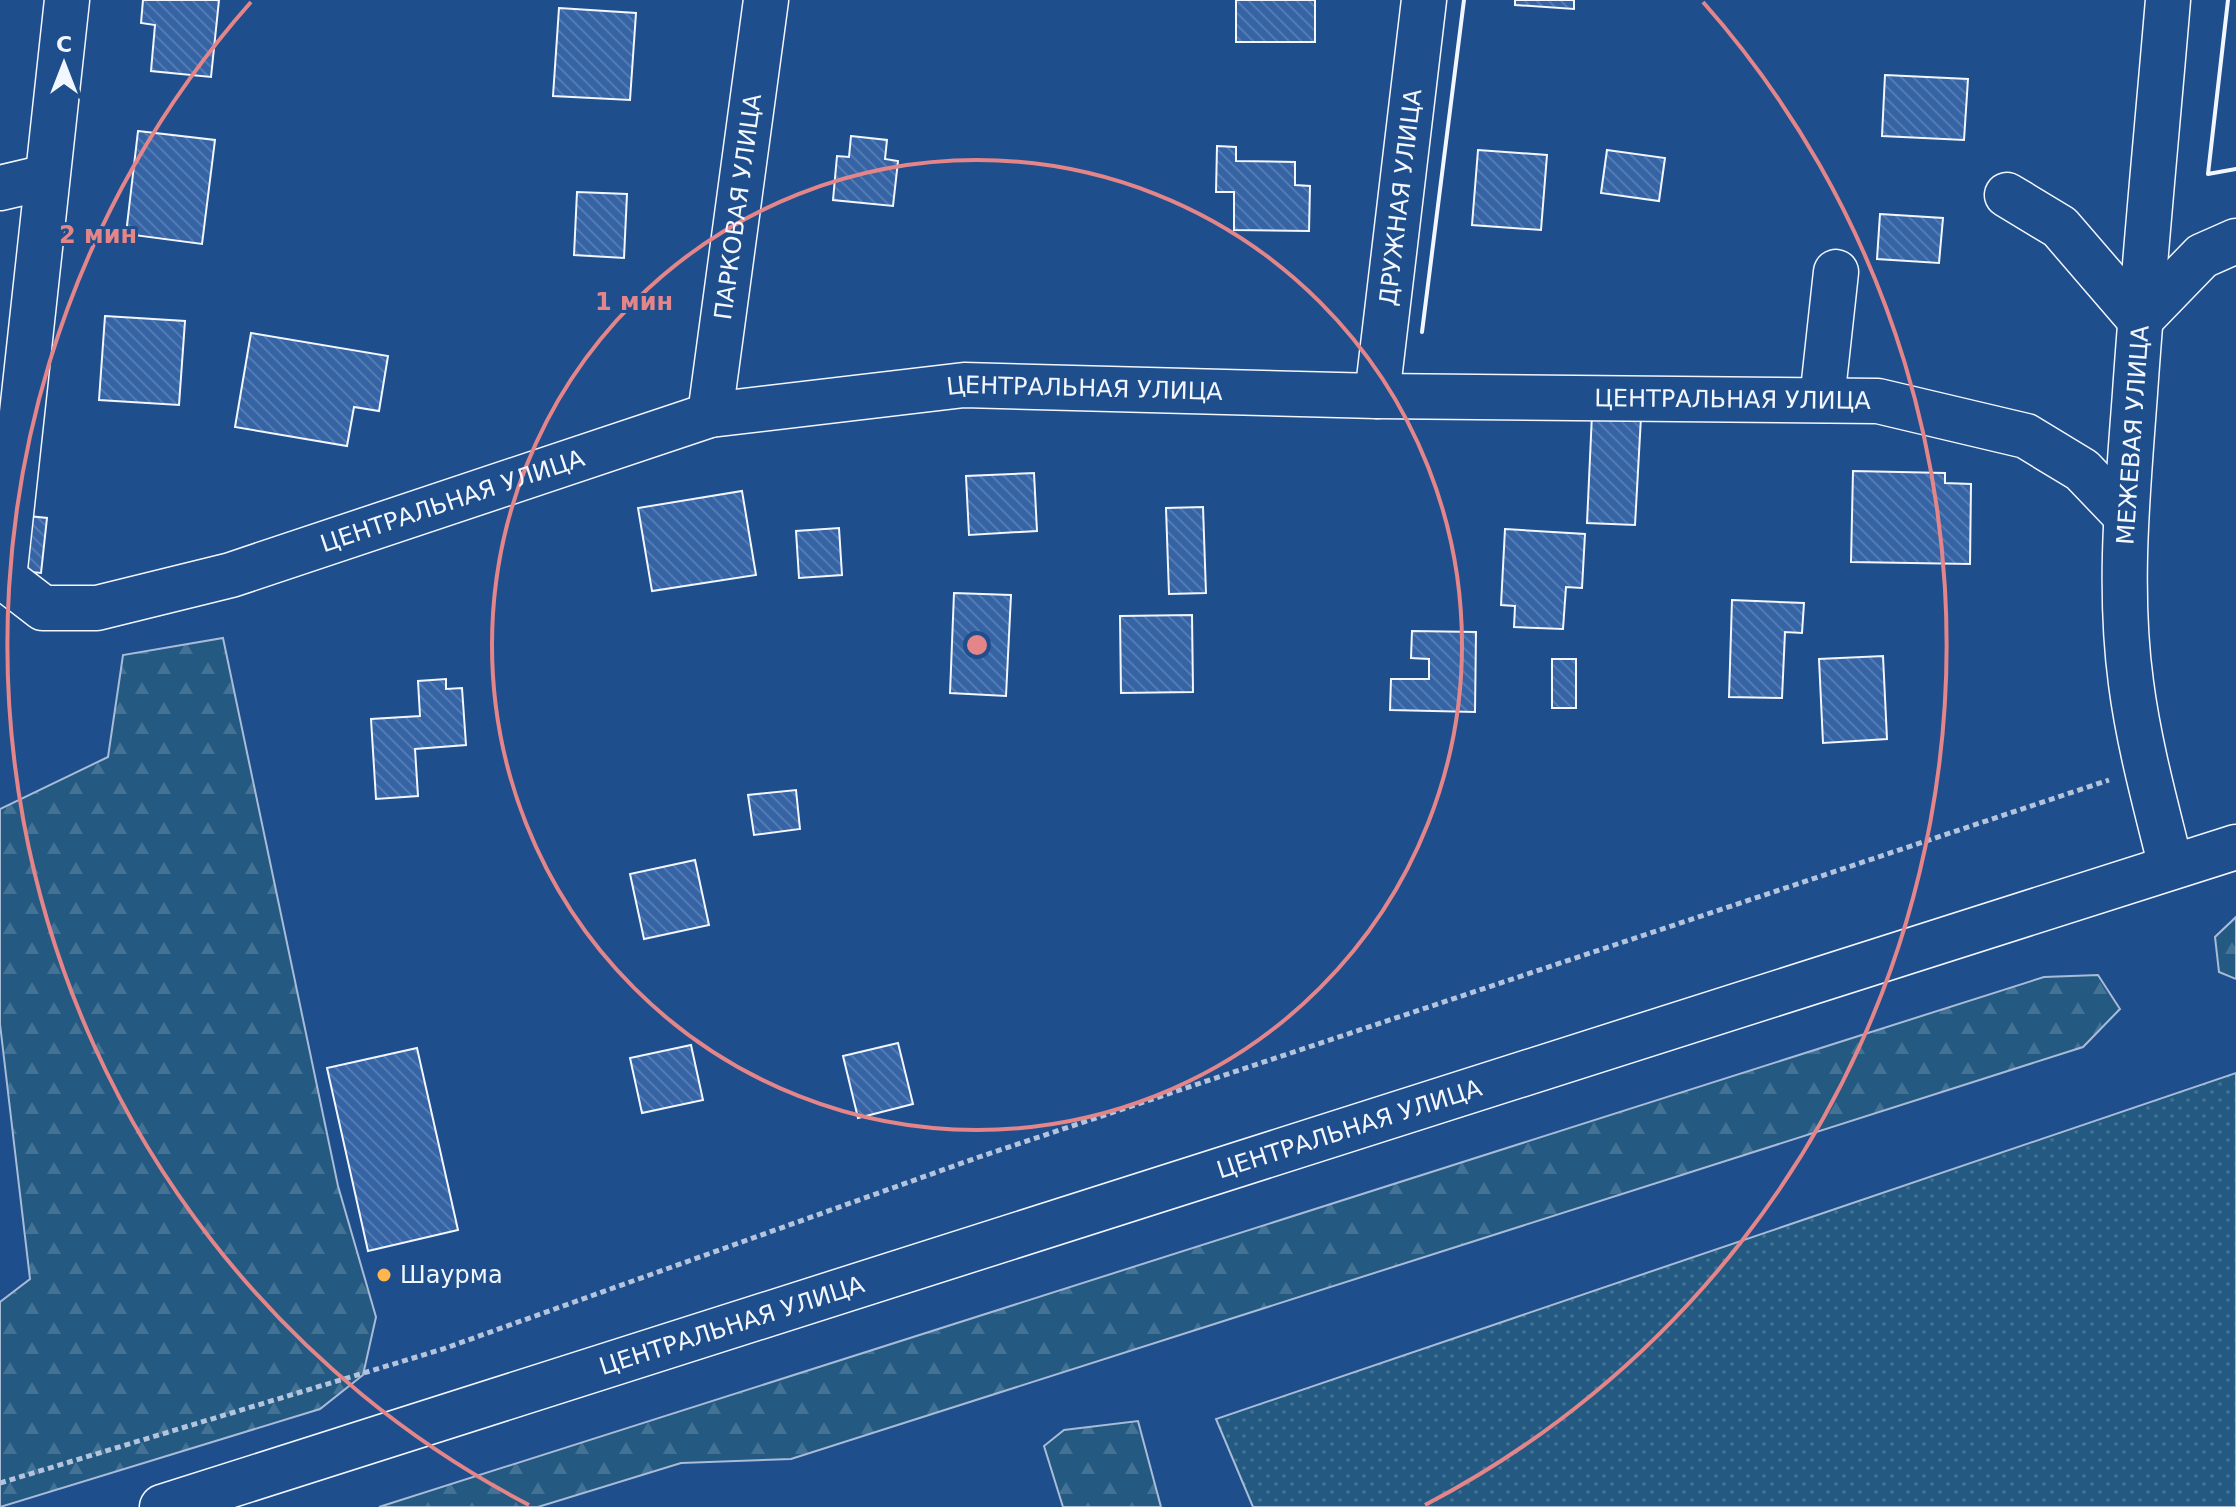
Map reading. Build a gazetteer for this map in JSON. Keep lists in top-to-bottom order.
{
  "streets": {
    "street": [
      "ДРУЖНАЯ УЛИЦА",
      "ПАРКОВАЯ УЛИЦА",
      "ЦЕНТРАЛЬНАЯ УЛИЦА",
      "МЕЖЕВАЯ УЛИЦА"
    ]
  },
  "crossings": [
    ["ДРУЖНАЯ УЛИЦА", "ЦЕНТРАЛЬНАЯ УЛИЦА"],
    ["ПАРКОВАЯ УЛИЦА", "ЦЕНТРАЛЬНАЯ УЛИЦА"],
    ["ЦЕНТРАЛЬНАЯ УЛИЦА", "МЕЖЕВАЯ УЛИЦА"]
  ],
  "places": ["Шаурма"],
  "north": "top",
  "rings": ["2 мин", "1 мин"]
}
